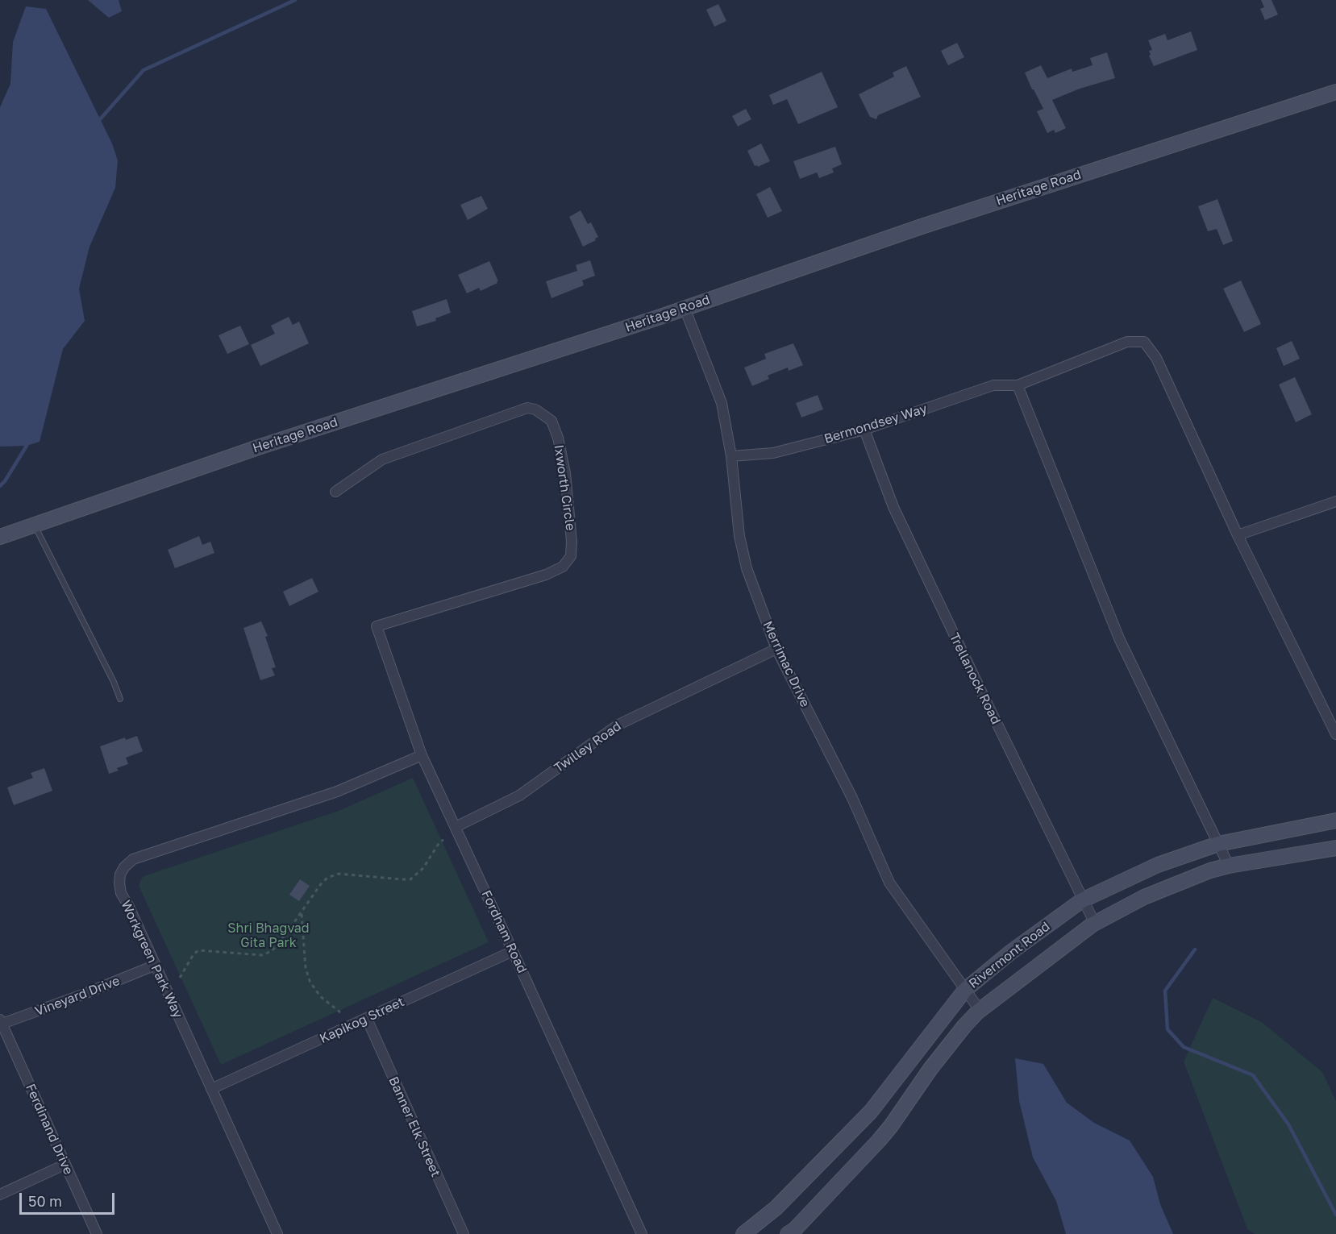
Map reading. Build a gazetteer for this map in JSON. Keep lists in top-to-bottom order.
{
  "streets": {
    "street": [
      "Heritage Road",
      "Bermondsey Way",
      "Ixworth Circle",
      "Merrimac Drive",
      "Trellanock Road",
      "Twilley Road",
      "Fordham Road",
      "Rivermont Road",
      "Workgreen Park Way",
      "Vineyard Drive",
      "Kapikog Street",
      "Banner Elk Street",
      "Ferdinand Drive"
    ]
  },
  "crossings": [
    ["Heritage Road", "Merrimac Drive"],
    ["Bermondsey Way", "Merrimac Drive"],
    ["Bermondsey Way", "Trellanock Road"],
    ["Ixworth Circle", "Fordham Road"],
    ["Merrimac Drive", "Twilley Road"],
    ["Merrimac Drive", "Rivermont Road"],
    ["Trellanock Road", "Rivermont Road"],
    ["Twilley Road", "Fordham Road"],
    ["Fordham Road", "Workgreen Park Way"],
    ["Fordham Road", "Kapikog Street"],
    ["Workgreen Park Way", "Vineyard Drive"],
    ["Workgreen Park Way", "Kapikog Street"],
    ["Vineyard Drive", "Ferdinand Drive"],
    ["Kapikog Street", "Banner Elk Street"]
  ],
  "parks": ["Shri Bhagvad Gita Park"],
  "scale_bar": "50 m"
}
